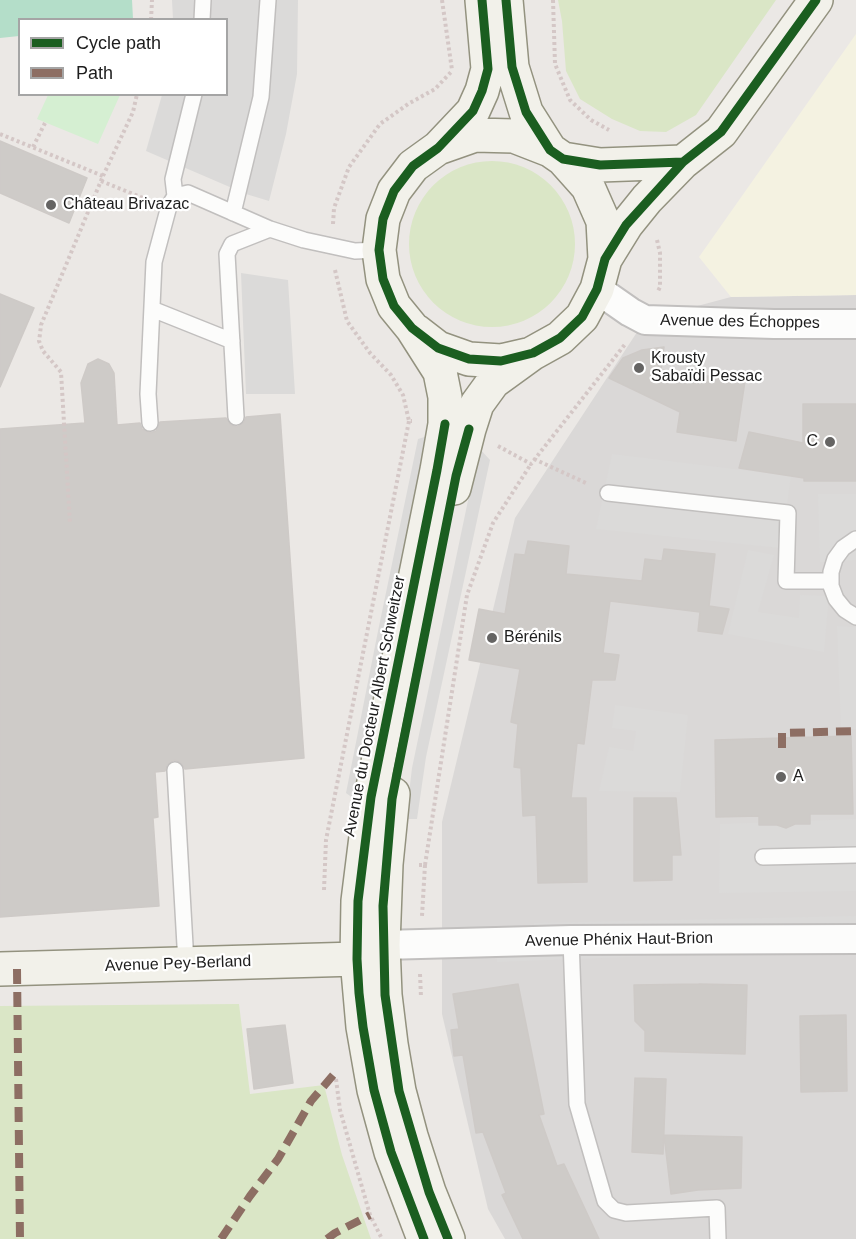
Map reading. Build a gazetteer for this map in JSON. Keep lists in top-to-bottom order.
{
  "streets": {
    "main road": ["Avenue du Docteur Albert Schweitzer", "Avenue Pey-Berland"],
    "street": ["Avenue des Échoppes", "Avenue Phénix Haut-Brion"]
  },
  "crossings": [
    ["Avenue des Échoppes", "Avenue du Docteur Albert Schweitzer"],
    ["Avenue du Docteur Albert Schweitzer", "Avenue Phénix Haut-Brion"],
    ["Avenue du Docteur Albert Schweitzer", "Avenue Pey-Berland"],
    ["Avenue Phénix Haut-Brion", "Avenue Pey-Berland"]
  ],
  "places": [
    "Château Brivazac",
    "Krousty Sabaïdi Pessac",
    "C",
    "Bérénils",
    "A"
  ],
  "legend": ["Cycle path", "Path"]
}
